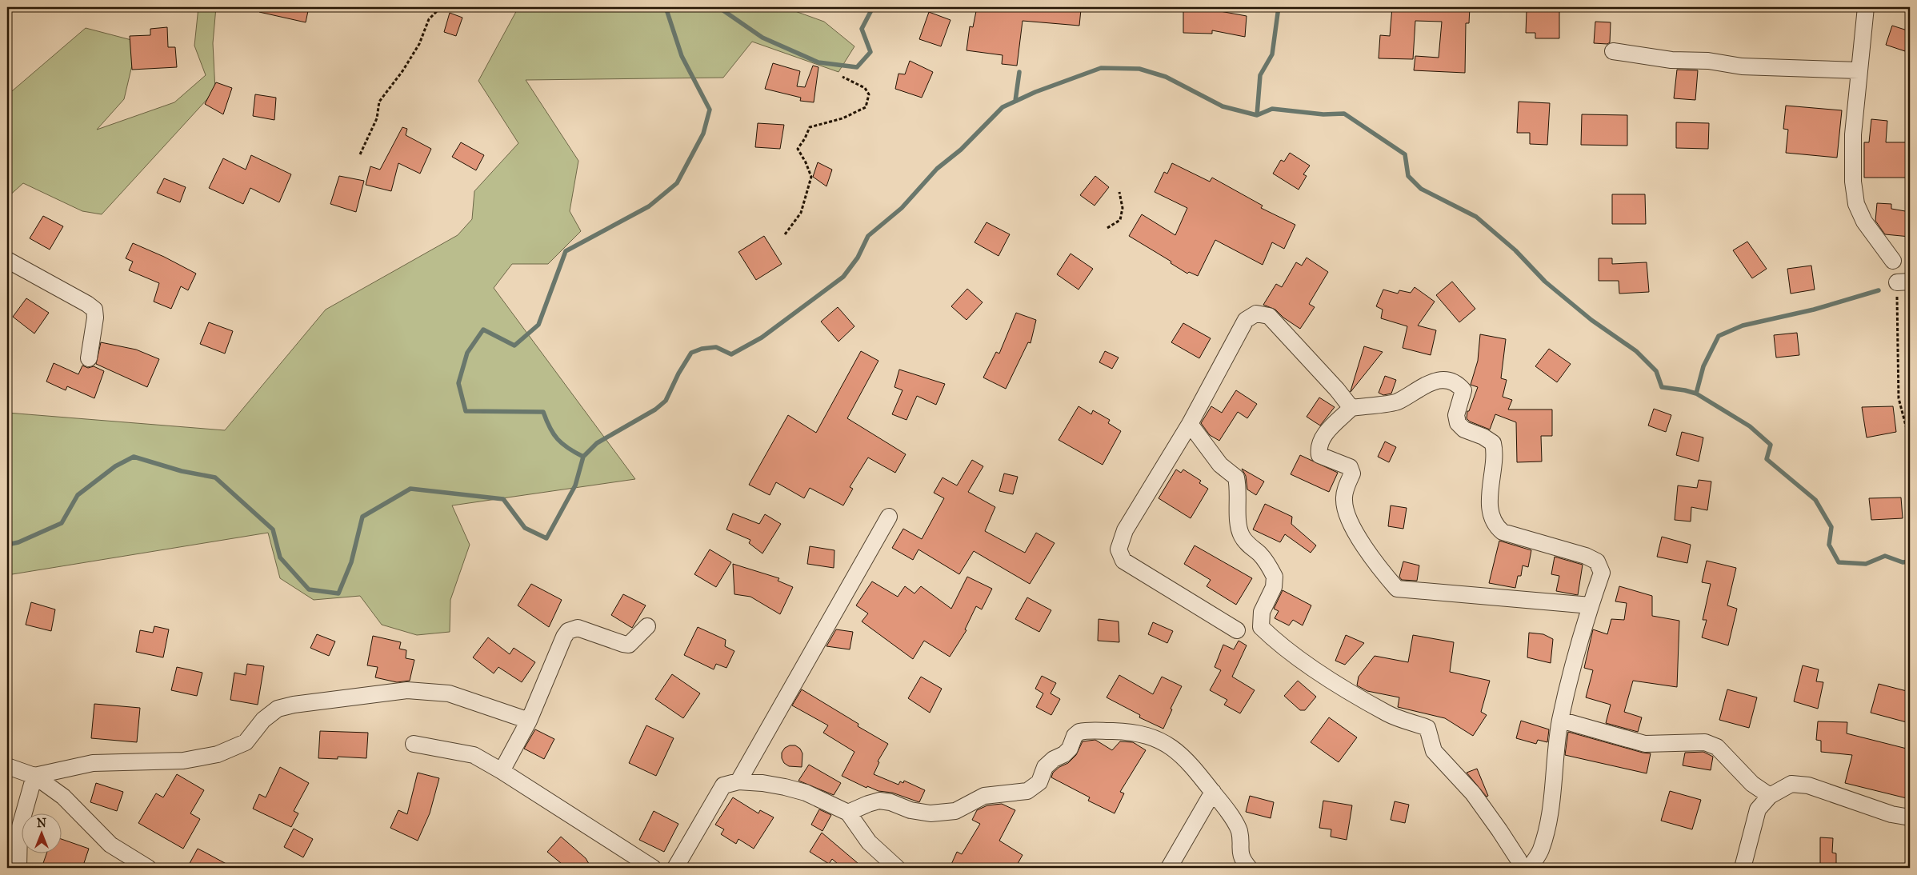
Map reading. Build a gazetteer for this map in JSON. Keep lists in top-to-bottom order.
{
  "north": "top"
}
